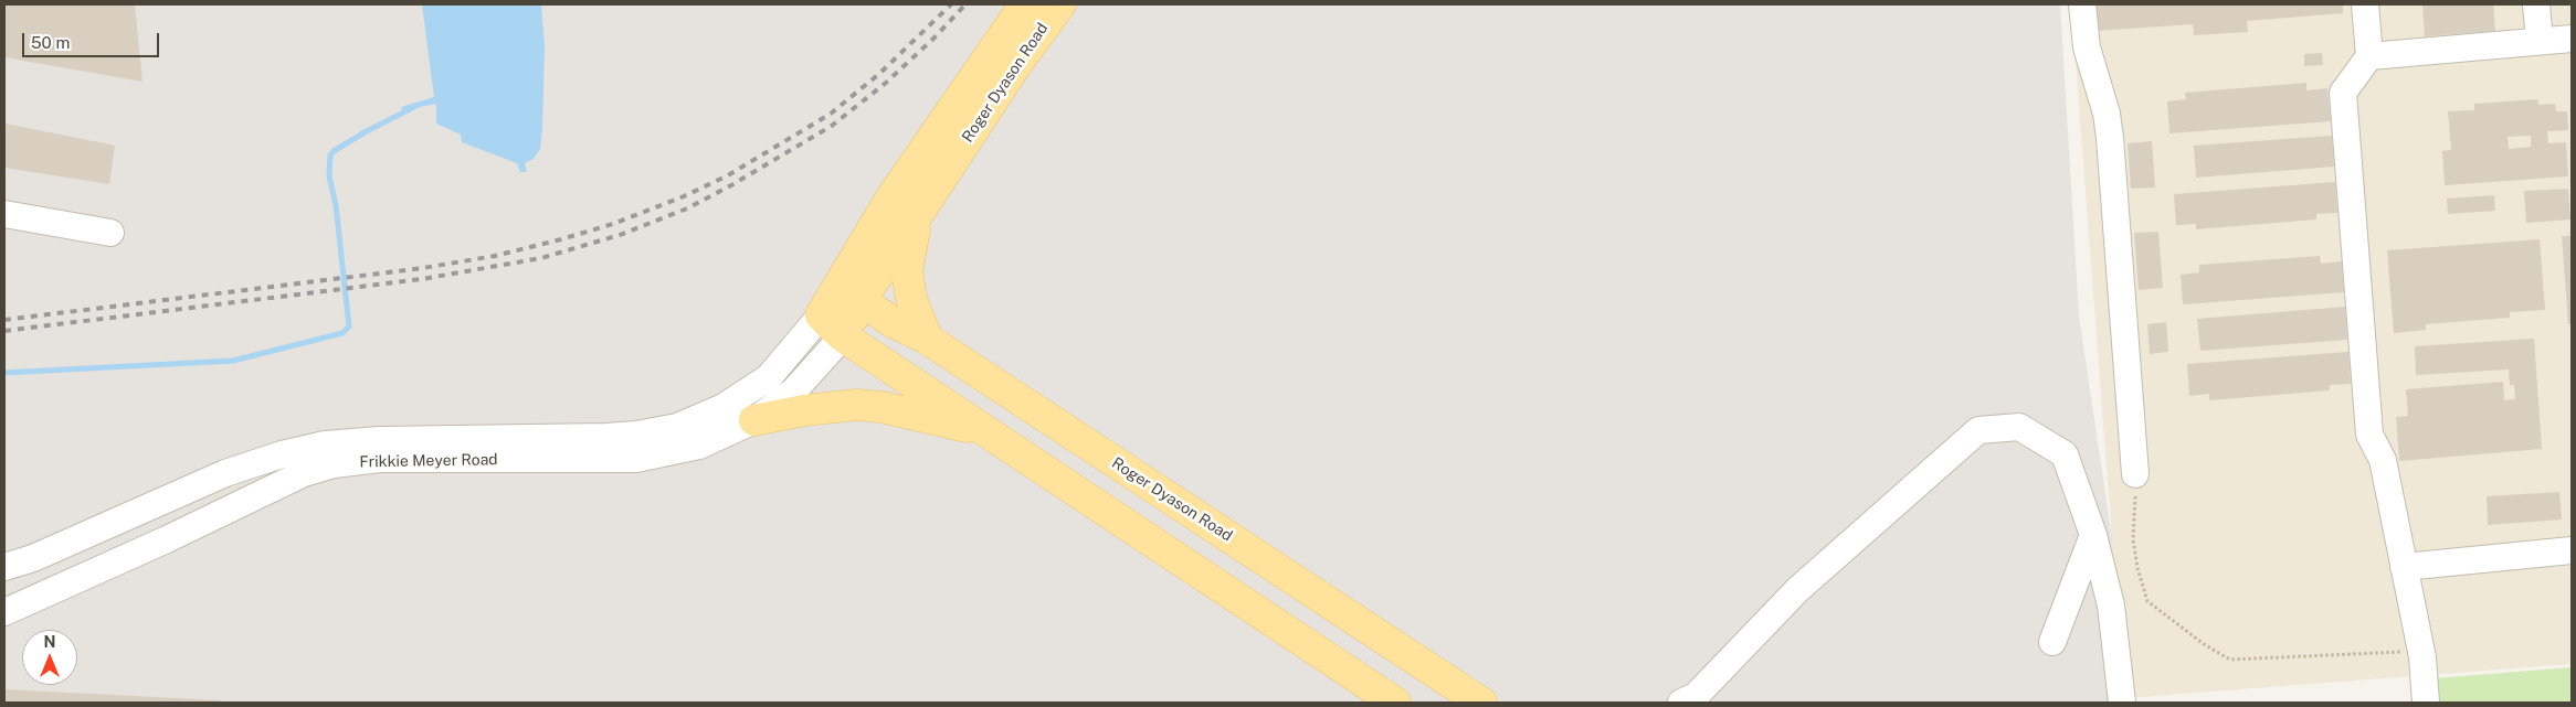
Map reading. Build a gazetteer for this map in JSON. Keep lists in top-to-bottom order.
{
  "streets": {
    "main road": ["Roger Dyason Road"],
    "street": ["Frikkie Meyer Road"]
  },
  "crossings": [
    ["Roger Dyason Road", "Frikkie Meyer Road"]
  ],
  "scale_bar": "50 m",
  "north": "top"
}
